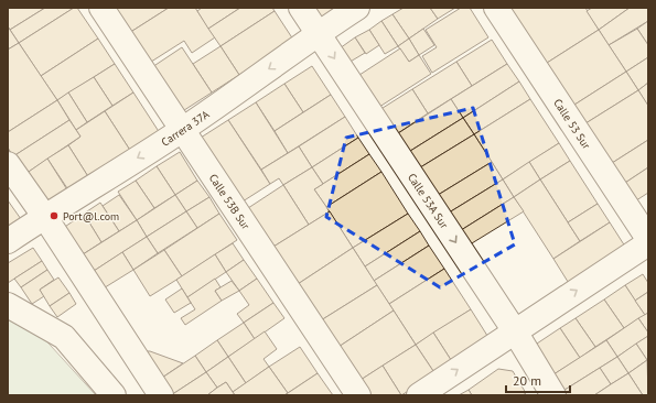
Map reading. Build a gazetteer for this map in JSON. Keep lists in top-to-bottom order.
{
  "streets": {
    "street": [
      "Calle 53 Sur",
      "Carrera 37A",
      "Calle 53B Sur",
      "Calle 53A Sur"
    ]
  },
  "crossings": [
    ["Carrera 37A", "Calle 53B Sur"],
    ["Carrera 37A", "Calle 53A Sur"]
  ],
  "one_way": ["Carrera 37A", "Calle 53A Sur"],
  "places": ["Port@l.com"],
  "scale_bar": "20 m"
}
